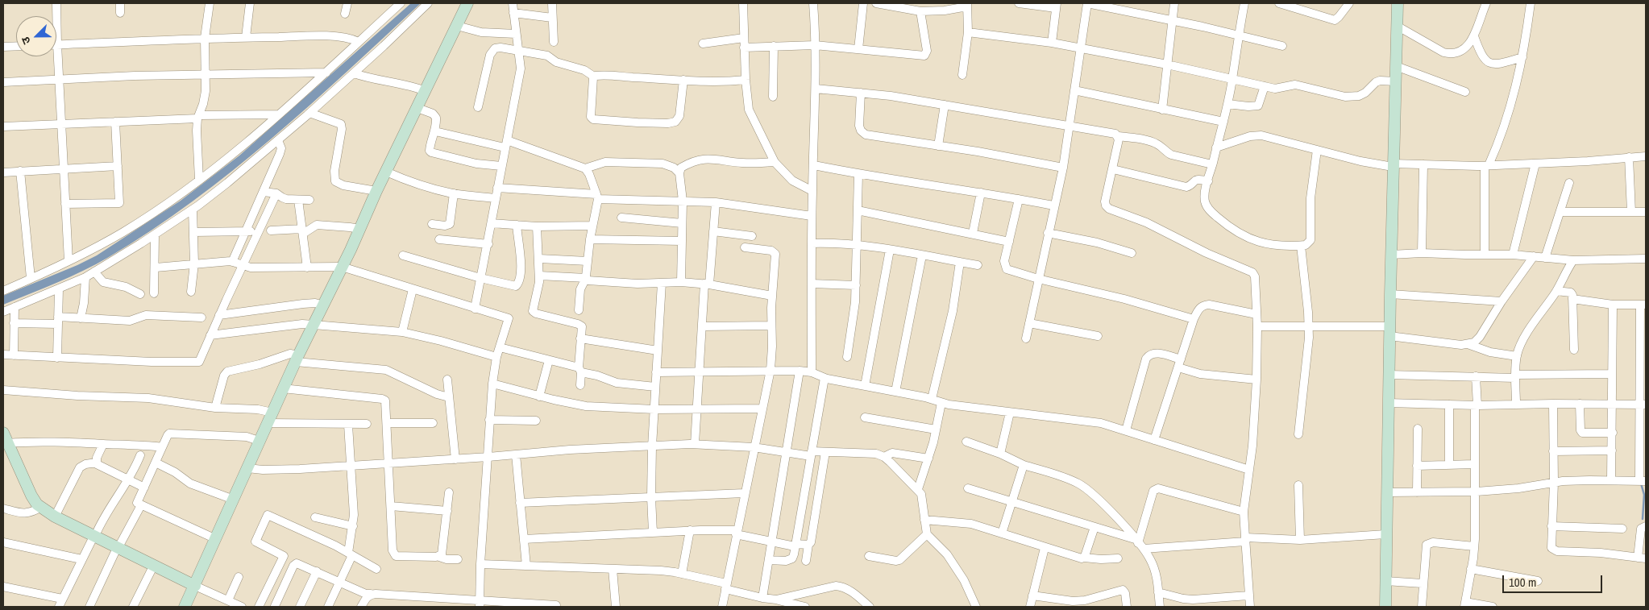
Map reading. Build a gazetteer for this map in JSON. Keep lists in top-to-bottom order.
{
  "scale_bar": "100 m",
  "north": "bottom left"
}
